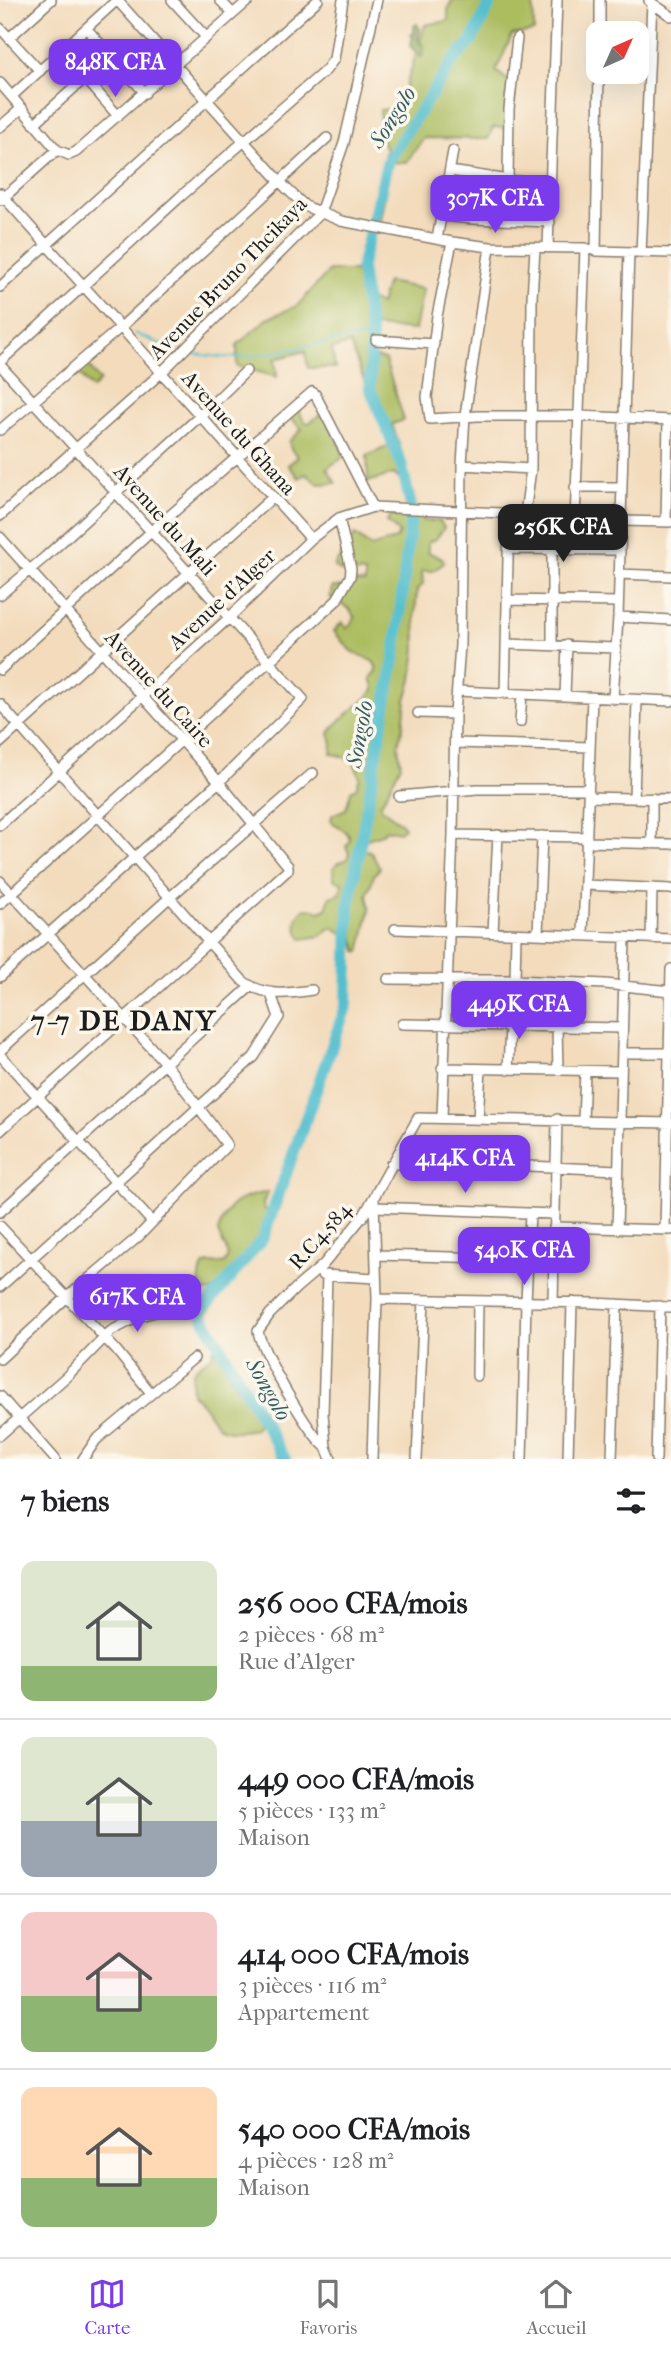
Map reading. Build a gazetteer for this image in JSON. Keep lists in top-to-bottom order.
{
  "streets": {
    "street": [
      "Avenue Bruno Thcikaya",
      "Avenue du Ghana",
      "Avenue du Mali",
      "Avenue d'Alger",
      "Avenue du Caire",
      "R.C4.584"
    ]
  },
  "crossings": [
    ["Avenue Bruno Thcikaya", "Avenue du Ghana"],
    ["Avenue Bruno Thcikaya", "Avenue du Mali"],
    ["Avenue du Ghana", "Avenue d'Alger"],
    ["Avenue du Mali", "Avenue d'Alger"],
    ["Avenue du Mali", "Avenue du Caire"],
    ["Avenue d'Alger", "Avenue du Caire"]
  ],
  "districts": ["7-7 DE DANY"],
  "water": ["Songolo"],
  "north": "top right",
  "page": {
    "price": [
      "848K CFA",
      "307K CFA",
      "256K CFA",
      "449K CFA",
      "414K CFA",
      "540K CFA",
      "617K CFA"
    ],
    "heading": "7 biens",
    "list": [
      {
        "name": "256 000 CFA/mois",
        "note": "2 pièces · 68 m² · Rue d'Alger"
      },
      {
        "name": "449 000 CFA/mois",
        "note": "5 pièces · 133 m² · Maison"
      },
      {
        "name": "414 000 CFA/mois",
        "note": "3 pièces · 116 m² · Appartement"
      },
      {
        "name": "540 000 CFA/mois",
        "note": "4 pièces · 128 m² · Maison"
      }
    ],
    "tabs": ["Carte", "Favoris", "Accueil"]
  }
}
